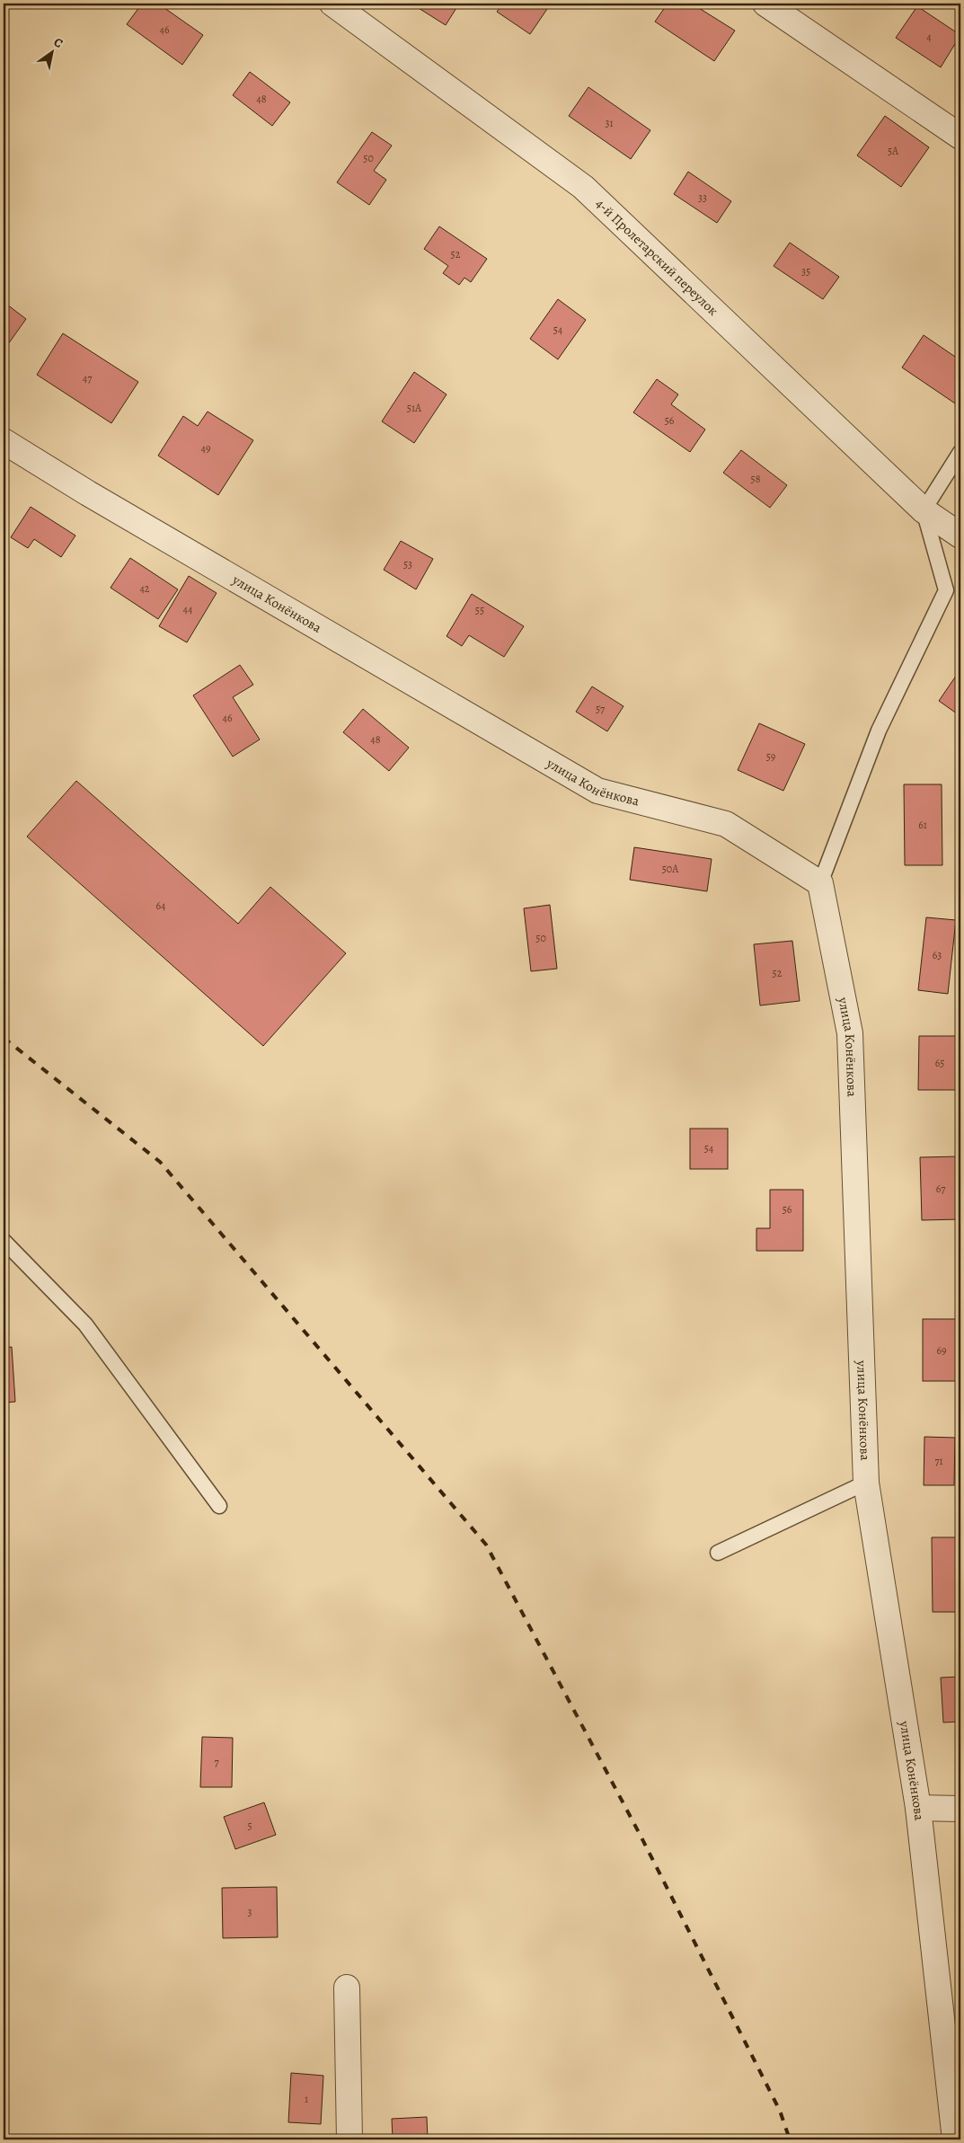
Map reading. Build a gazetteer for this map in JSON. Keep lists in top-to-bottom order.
{
  "streets": {
    "street": ["4-й Пролетарский переулок", "улица Конёнкова"]
  },
  "house_numbers": [
    "46",
    "4",
    "48",
    "31",
    "5А",
    "50",
    "33",
    "52",
    "35",
    "54",
    "47",
    "51А",
    "56",
    "49",
    "58",
    "53",
    "42",
    "44",
    "55",
    "57",
    "46",
    "48",
    "59",
    "61",
    "50А",
    "64",
    "50",
    "63",
    "52",
    "65",
    "54",
    "67",
    "56",
    "69",
    "71",
    "7",
    "5",
    "3",
    "1"
  ],
  "north": "top right"
}
